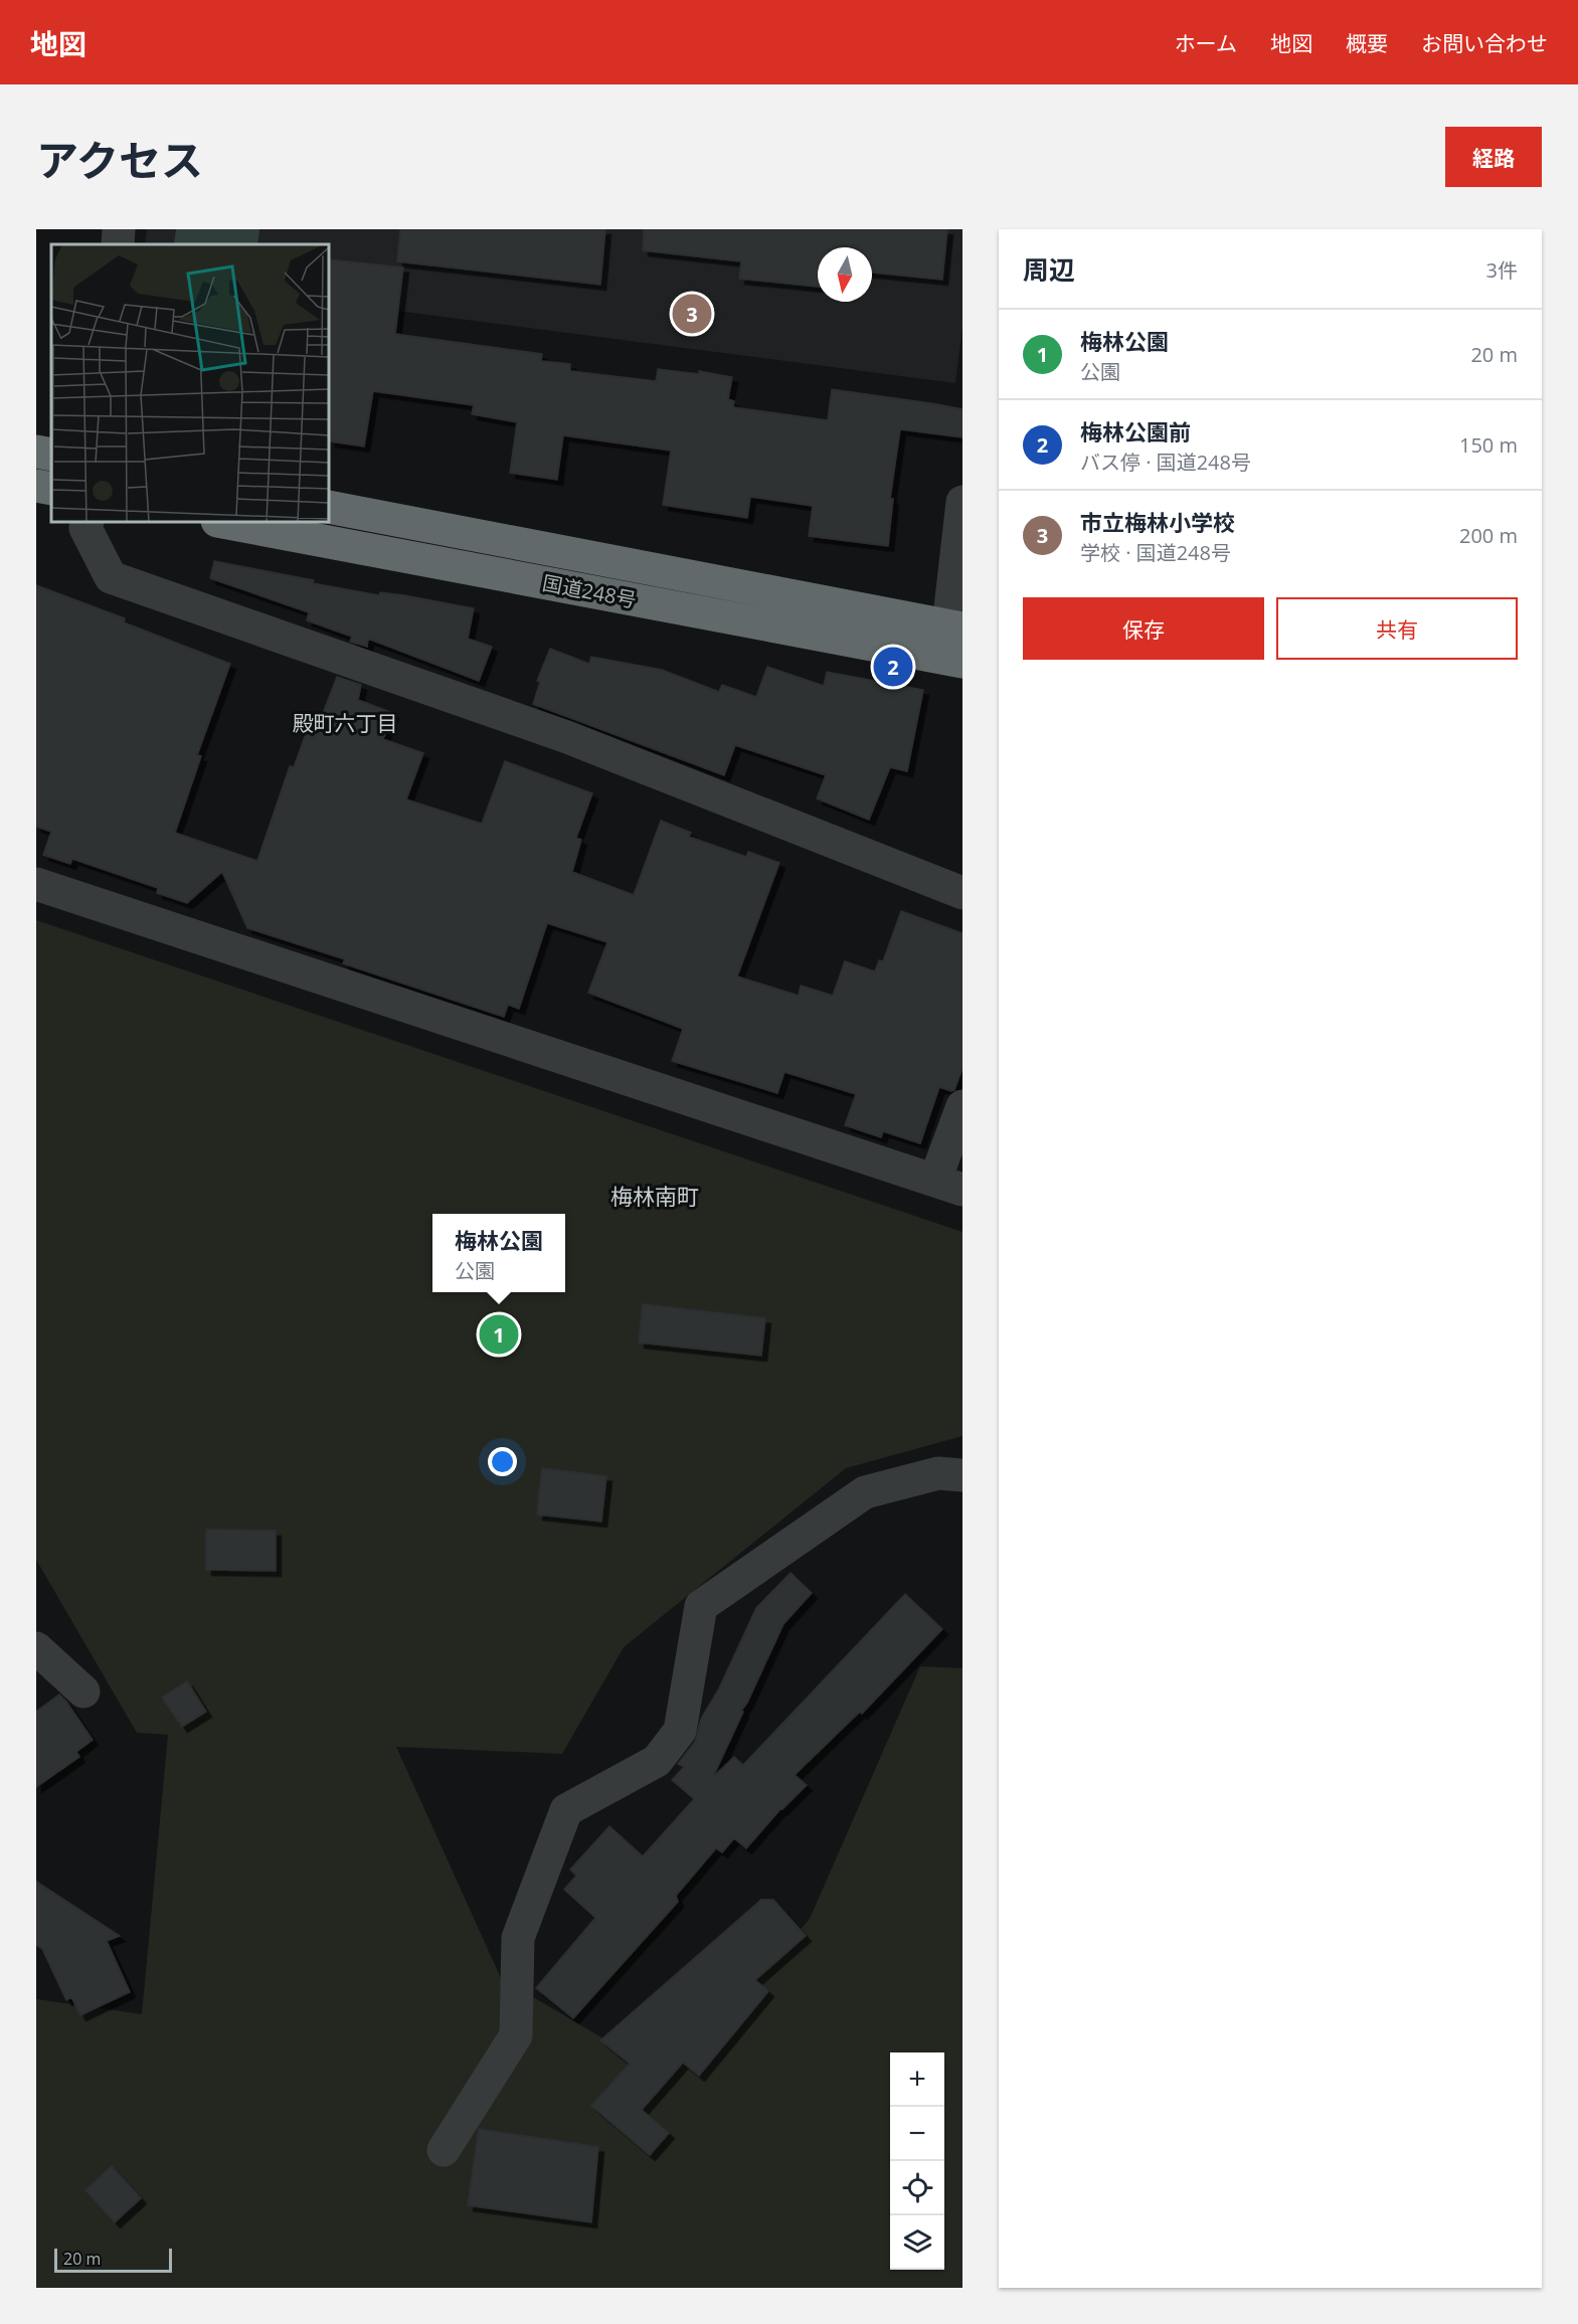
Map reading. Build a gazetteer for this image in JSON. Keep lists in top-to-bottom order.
{
  "streets": {
    "highway": ["国道248号"]
  },
  "districts": ["殿町六丁目", "梅林南町"],
  "scale_bar": "20 m",
  "north": "bottom",
  "page": {
    "header": "地図",
    "nav": [
      "ホーム",
      "地図",
      "概要",
      "お問い合わせ"
    ],
    "title": "アクセス",
    "buttons": [
      "経路",
      ["保存", "共有"]
    ],
    "heading": ["周辺", "3件"],
    "pins": ["3", "2", "1"],
    "list": [
      {
        "mark": "1",
        "name": "梅林公園",
        "note": "公園",
        "value": "20 m"
      },
      {
        "mark": "2",
        "name": "梅林公園前",
        "note": "バス停 · 国道248号",
        "value": "150 m"
      },
      {
        "mark": "3",
        "name": "市立梅林小学校",
        "note": "学校 · 国道248号",
        "value": "200 m"
      }
    ],
    "popup": ["梅林公園", "公園"],
    "map_buttons": ["+", "−"],
    "scale": "20 m"
  }
}
